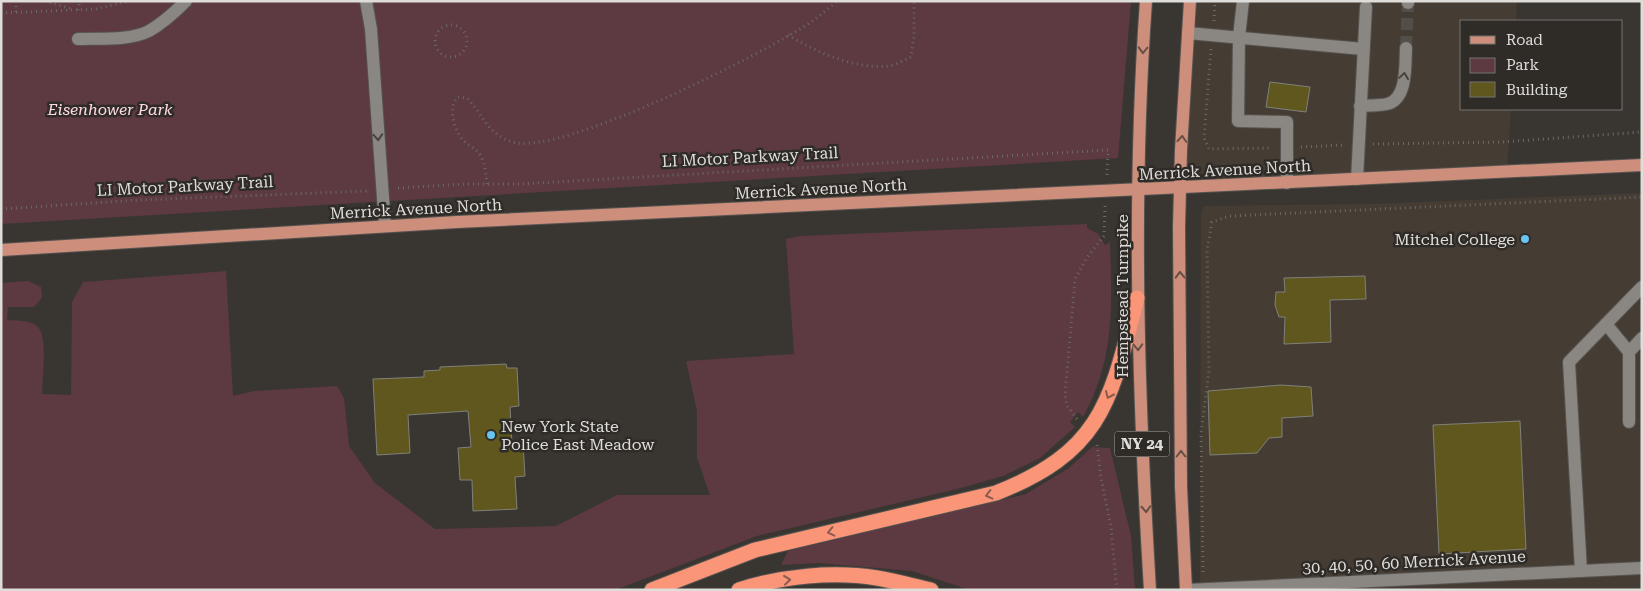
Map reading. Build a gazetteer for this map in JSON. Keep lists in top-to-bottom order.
{
  "streets": {
    "main road": ["Merrick Avenue North", "Hempstead Turnpike", "NY 24"],
    "lane": ["30, 40, 50, 60 Merrick Avenue"],
    "path": ["LI Motor Parkway Trail"]
  },
  "crossings": [
    ["Merrick Avenue North", "Hempstead Turnpike"],
    ["Merrick Avenue North", "NY 24"],
    ["NY 24", "30, 40, 50, 60 Merrick Avenue"]
  ],
  "parks": ["Eisenhower Park"],
  "places": ["Mitchel College", "New York State Police East Meadow"],
  "legend": ["Road", "Park", "Building"]
}
